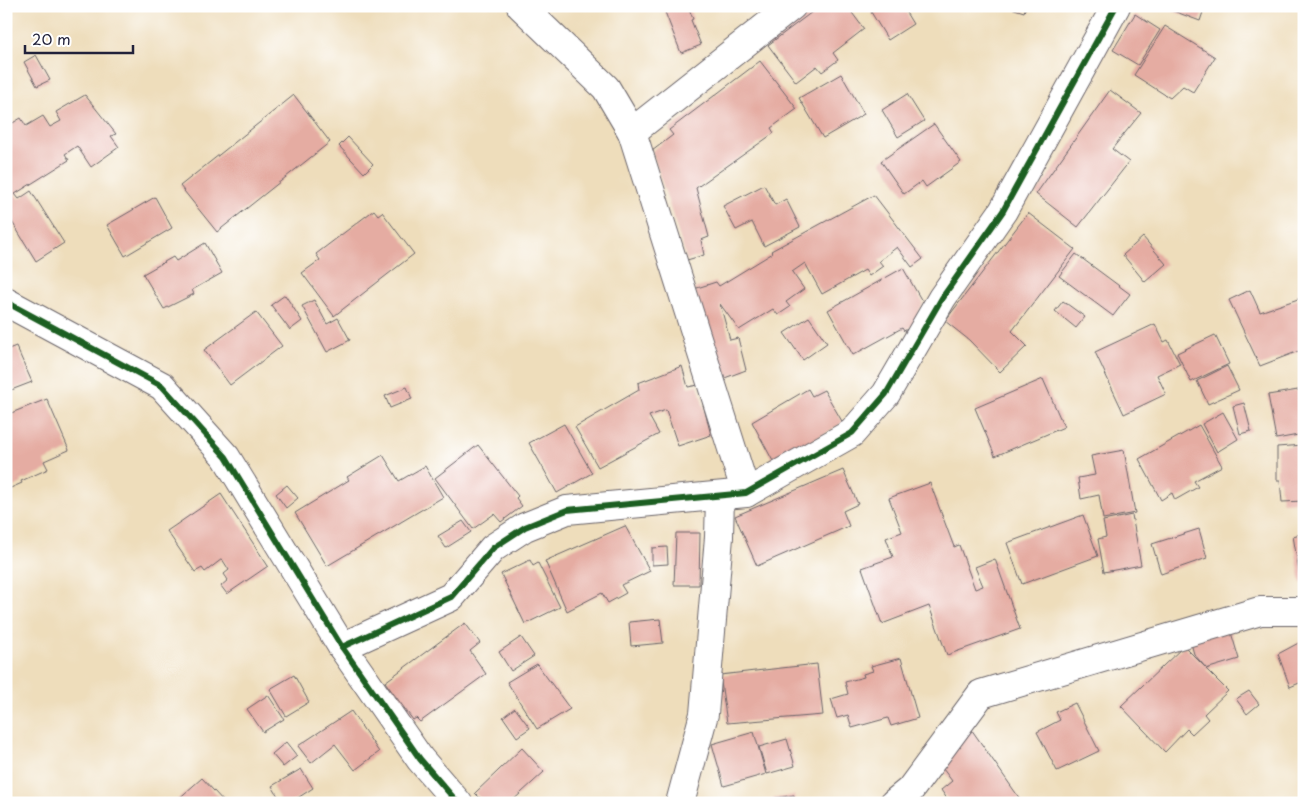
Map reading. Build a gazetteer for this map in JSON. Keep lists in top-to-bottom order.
{
  "scale_bar": "20 m"
}
